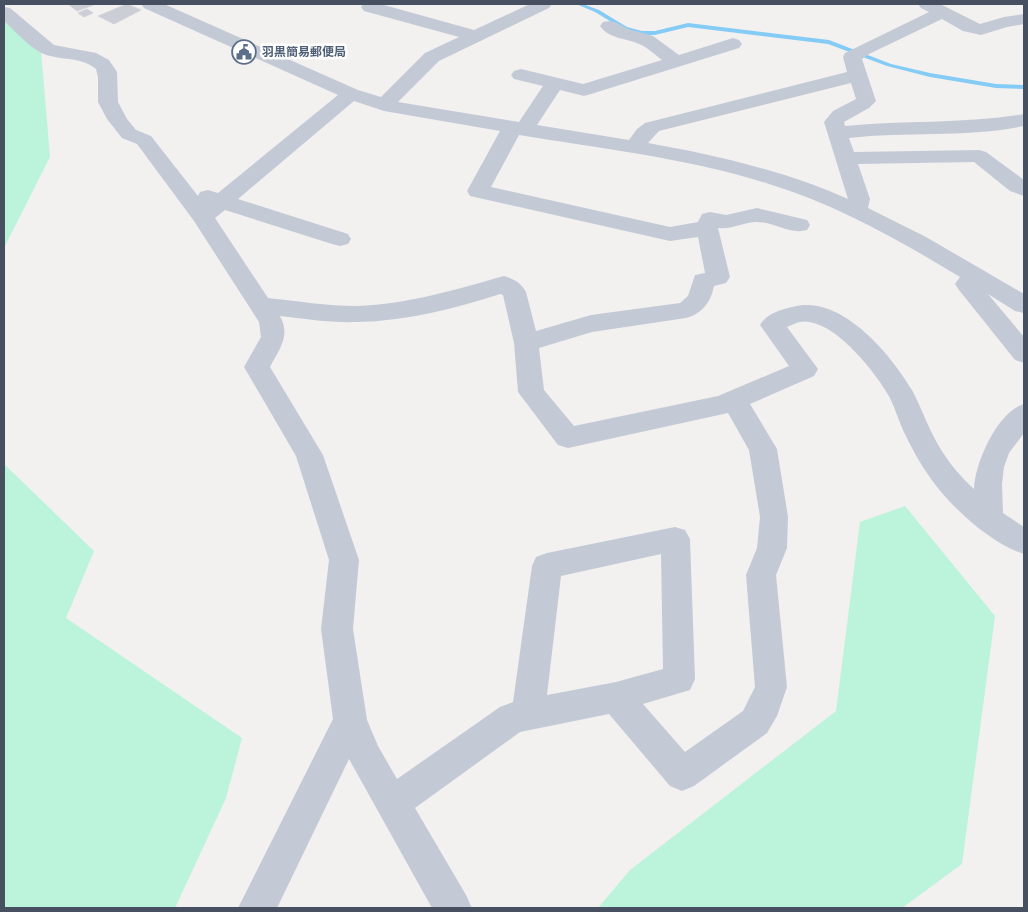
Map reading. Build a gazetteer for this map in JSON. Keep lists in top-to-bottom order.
{
  "places": {
    "public building": ["羽黒簡易郵便局"]
  }
}
